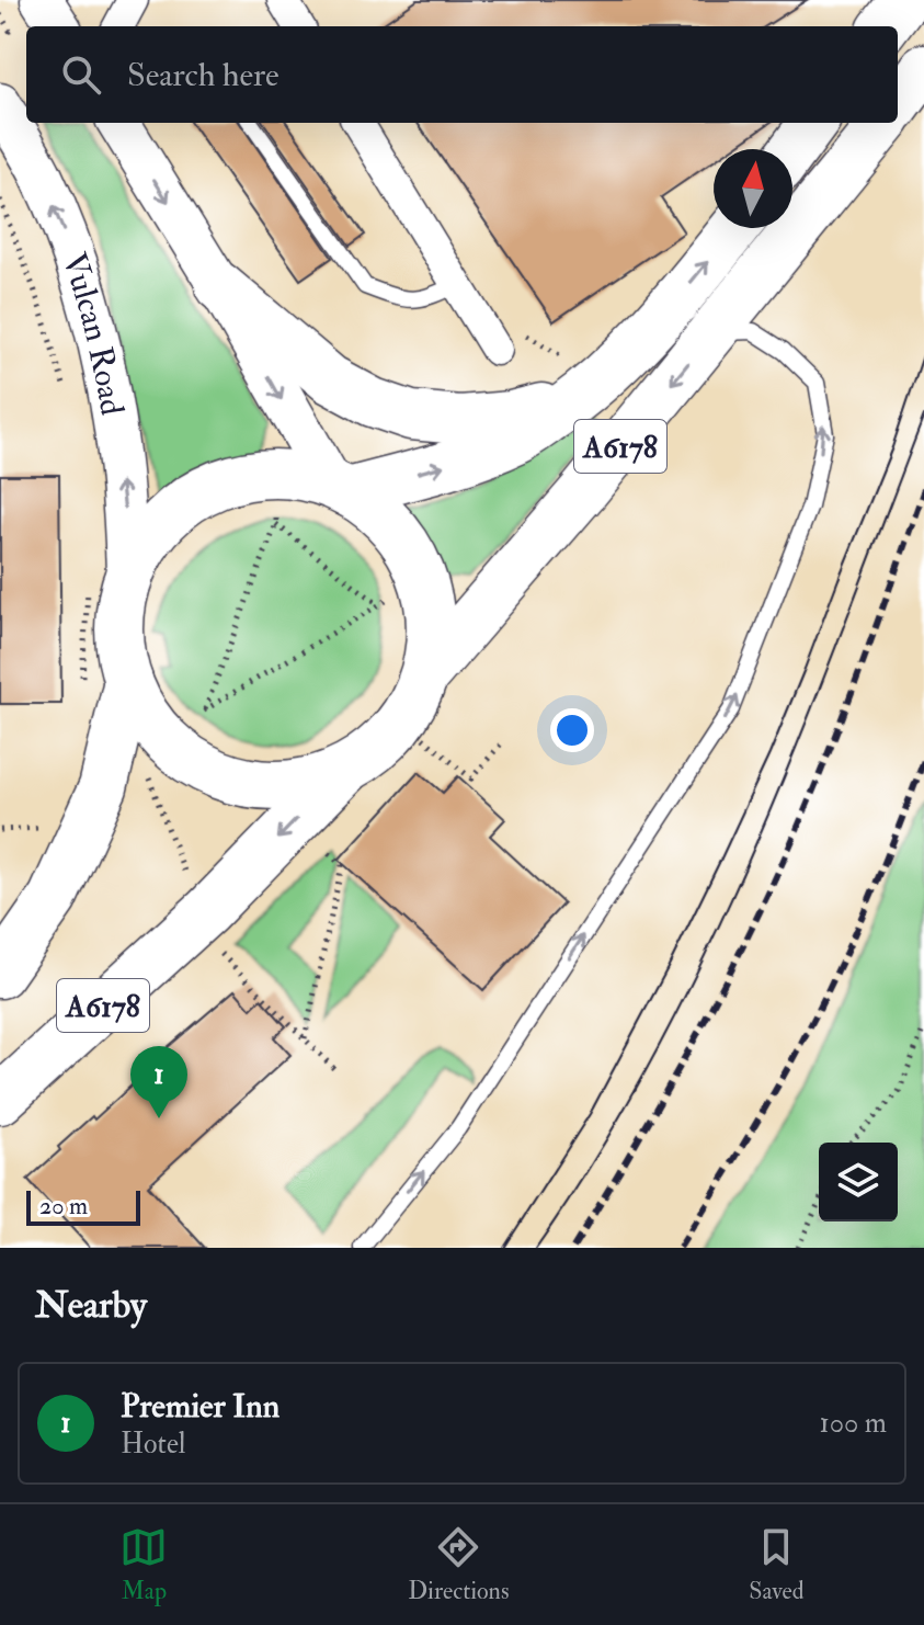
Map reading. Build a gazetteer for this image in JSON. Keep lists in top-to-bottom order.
{
  "streets": {
    "main road": ["A6178"],
    "street": ["Vulcan Road"]
  },
  "crossings": [
    ["Vulcan Road", "A6178"]
  ],
  "scale_bar": "20 m",
  "north": "top",
  "page": {
    "search": "Search here",
    "pins": "1",
    "scale": "20 m",
    "heading": "Nearby",
    "list": [
      {
        "mark": "1",
        "name": "Premier Inn",
        "note": "Hotel",
        "value": "100 m"
      }
    ],
    "nav": ["Map", "Directions", "Saved"]
  }
}
